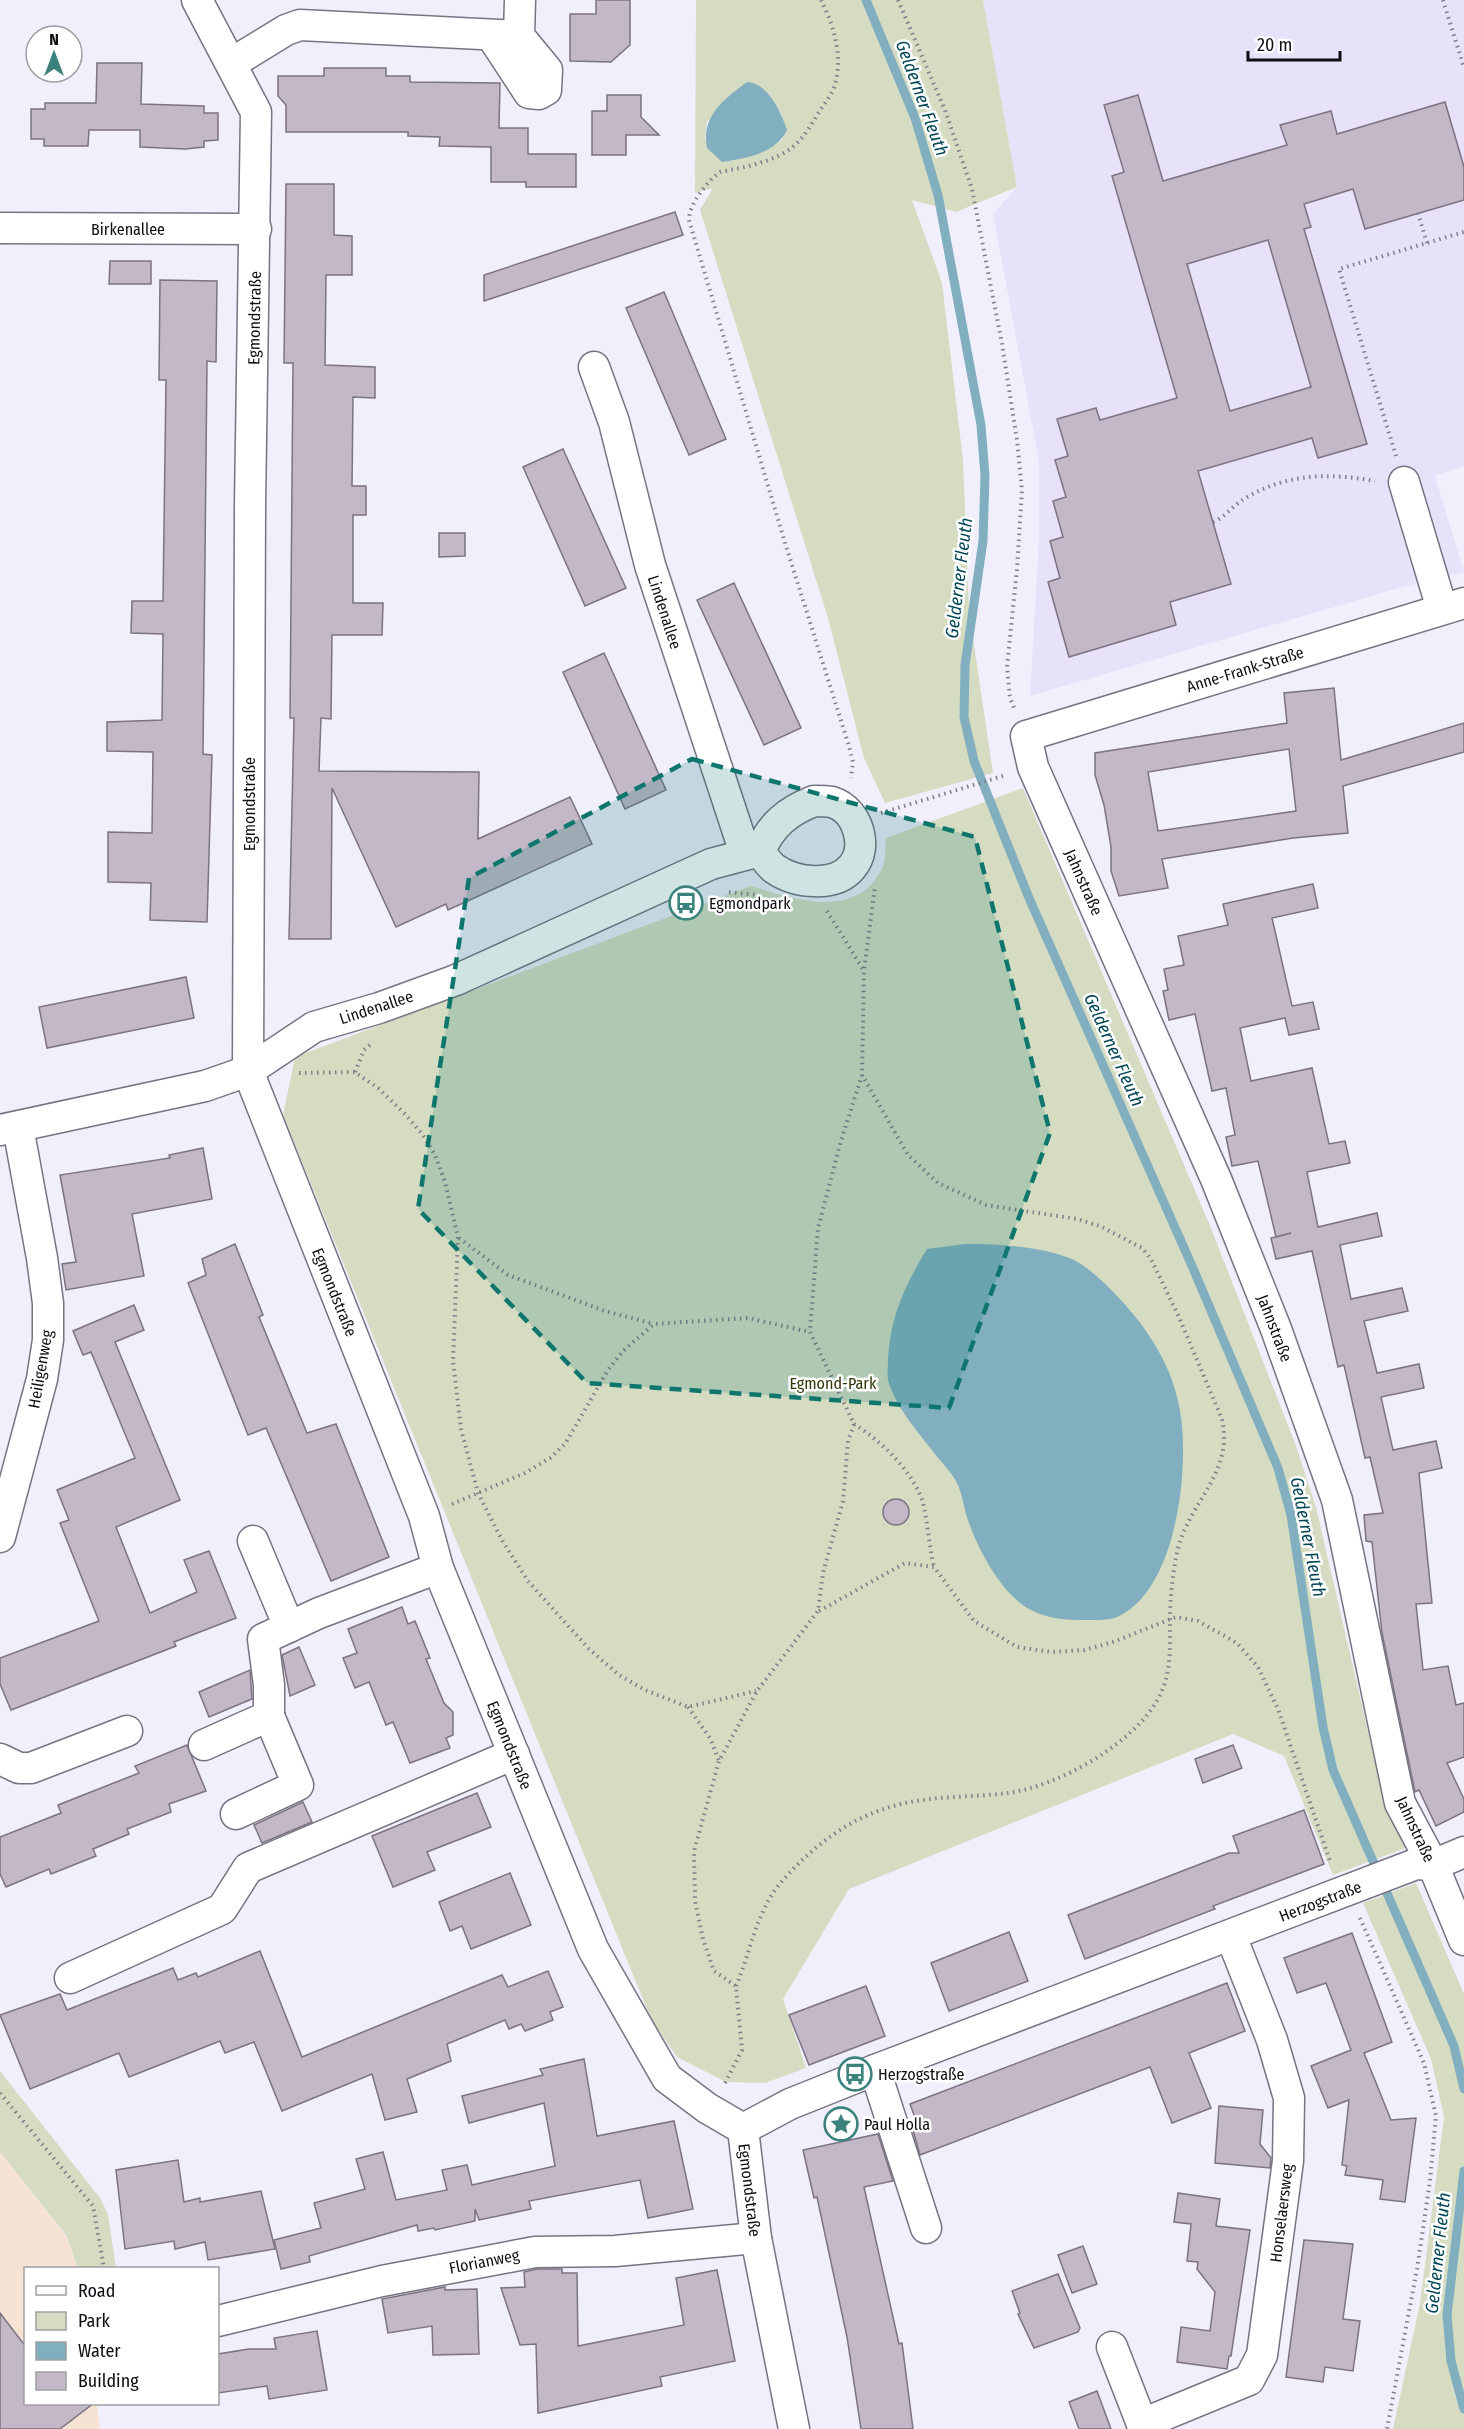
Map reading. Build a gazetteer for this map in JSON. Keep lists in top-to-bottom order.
{
  "streets": {
    "street": [
      "Birkenallee",
      "Egmondstraße",
      "Lindenallee",
      "Anne-Frank-Straße",
      "Jahnstraße",
      "Heiligenweg",
      "Herzogstraße",
      "Honselaersweg",
      "Florianweg"
    ]
  },
  "crossings": [
    ["Birkenallee", "Egmondstraße"],
    ["Egmondstraße", "Lindenallee"],
    ["Egmondstraße", "Herzogstraße"],
    ["Egmondstraße", "Florianweg"],
    ["Lindenallee", "Heiligenweg"],
    ["Anne-Frank-Straße", "Jahnstraße"],
    ["Jahnstraße", "Herzogstraße"],
    ["Herzogstraße", "Honselaersweg"]
  ],
  "water": ["Gelderner Fleuth"],
  "parks": ["Egmond-Park"],
  "places": {
    "bus stop": ["Egmondpark", "Herzogstraße"],
    "place": ["Paul Holla"]
  },
  "legend": [
    "Road",
    "Park",
    "Water",
    "Building"
  ],
  "scale_bar": "20 m",
  "north": "top"
}
